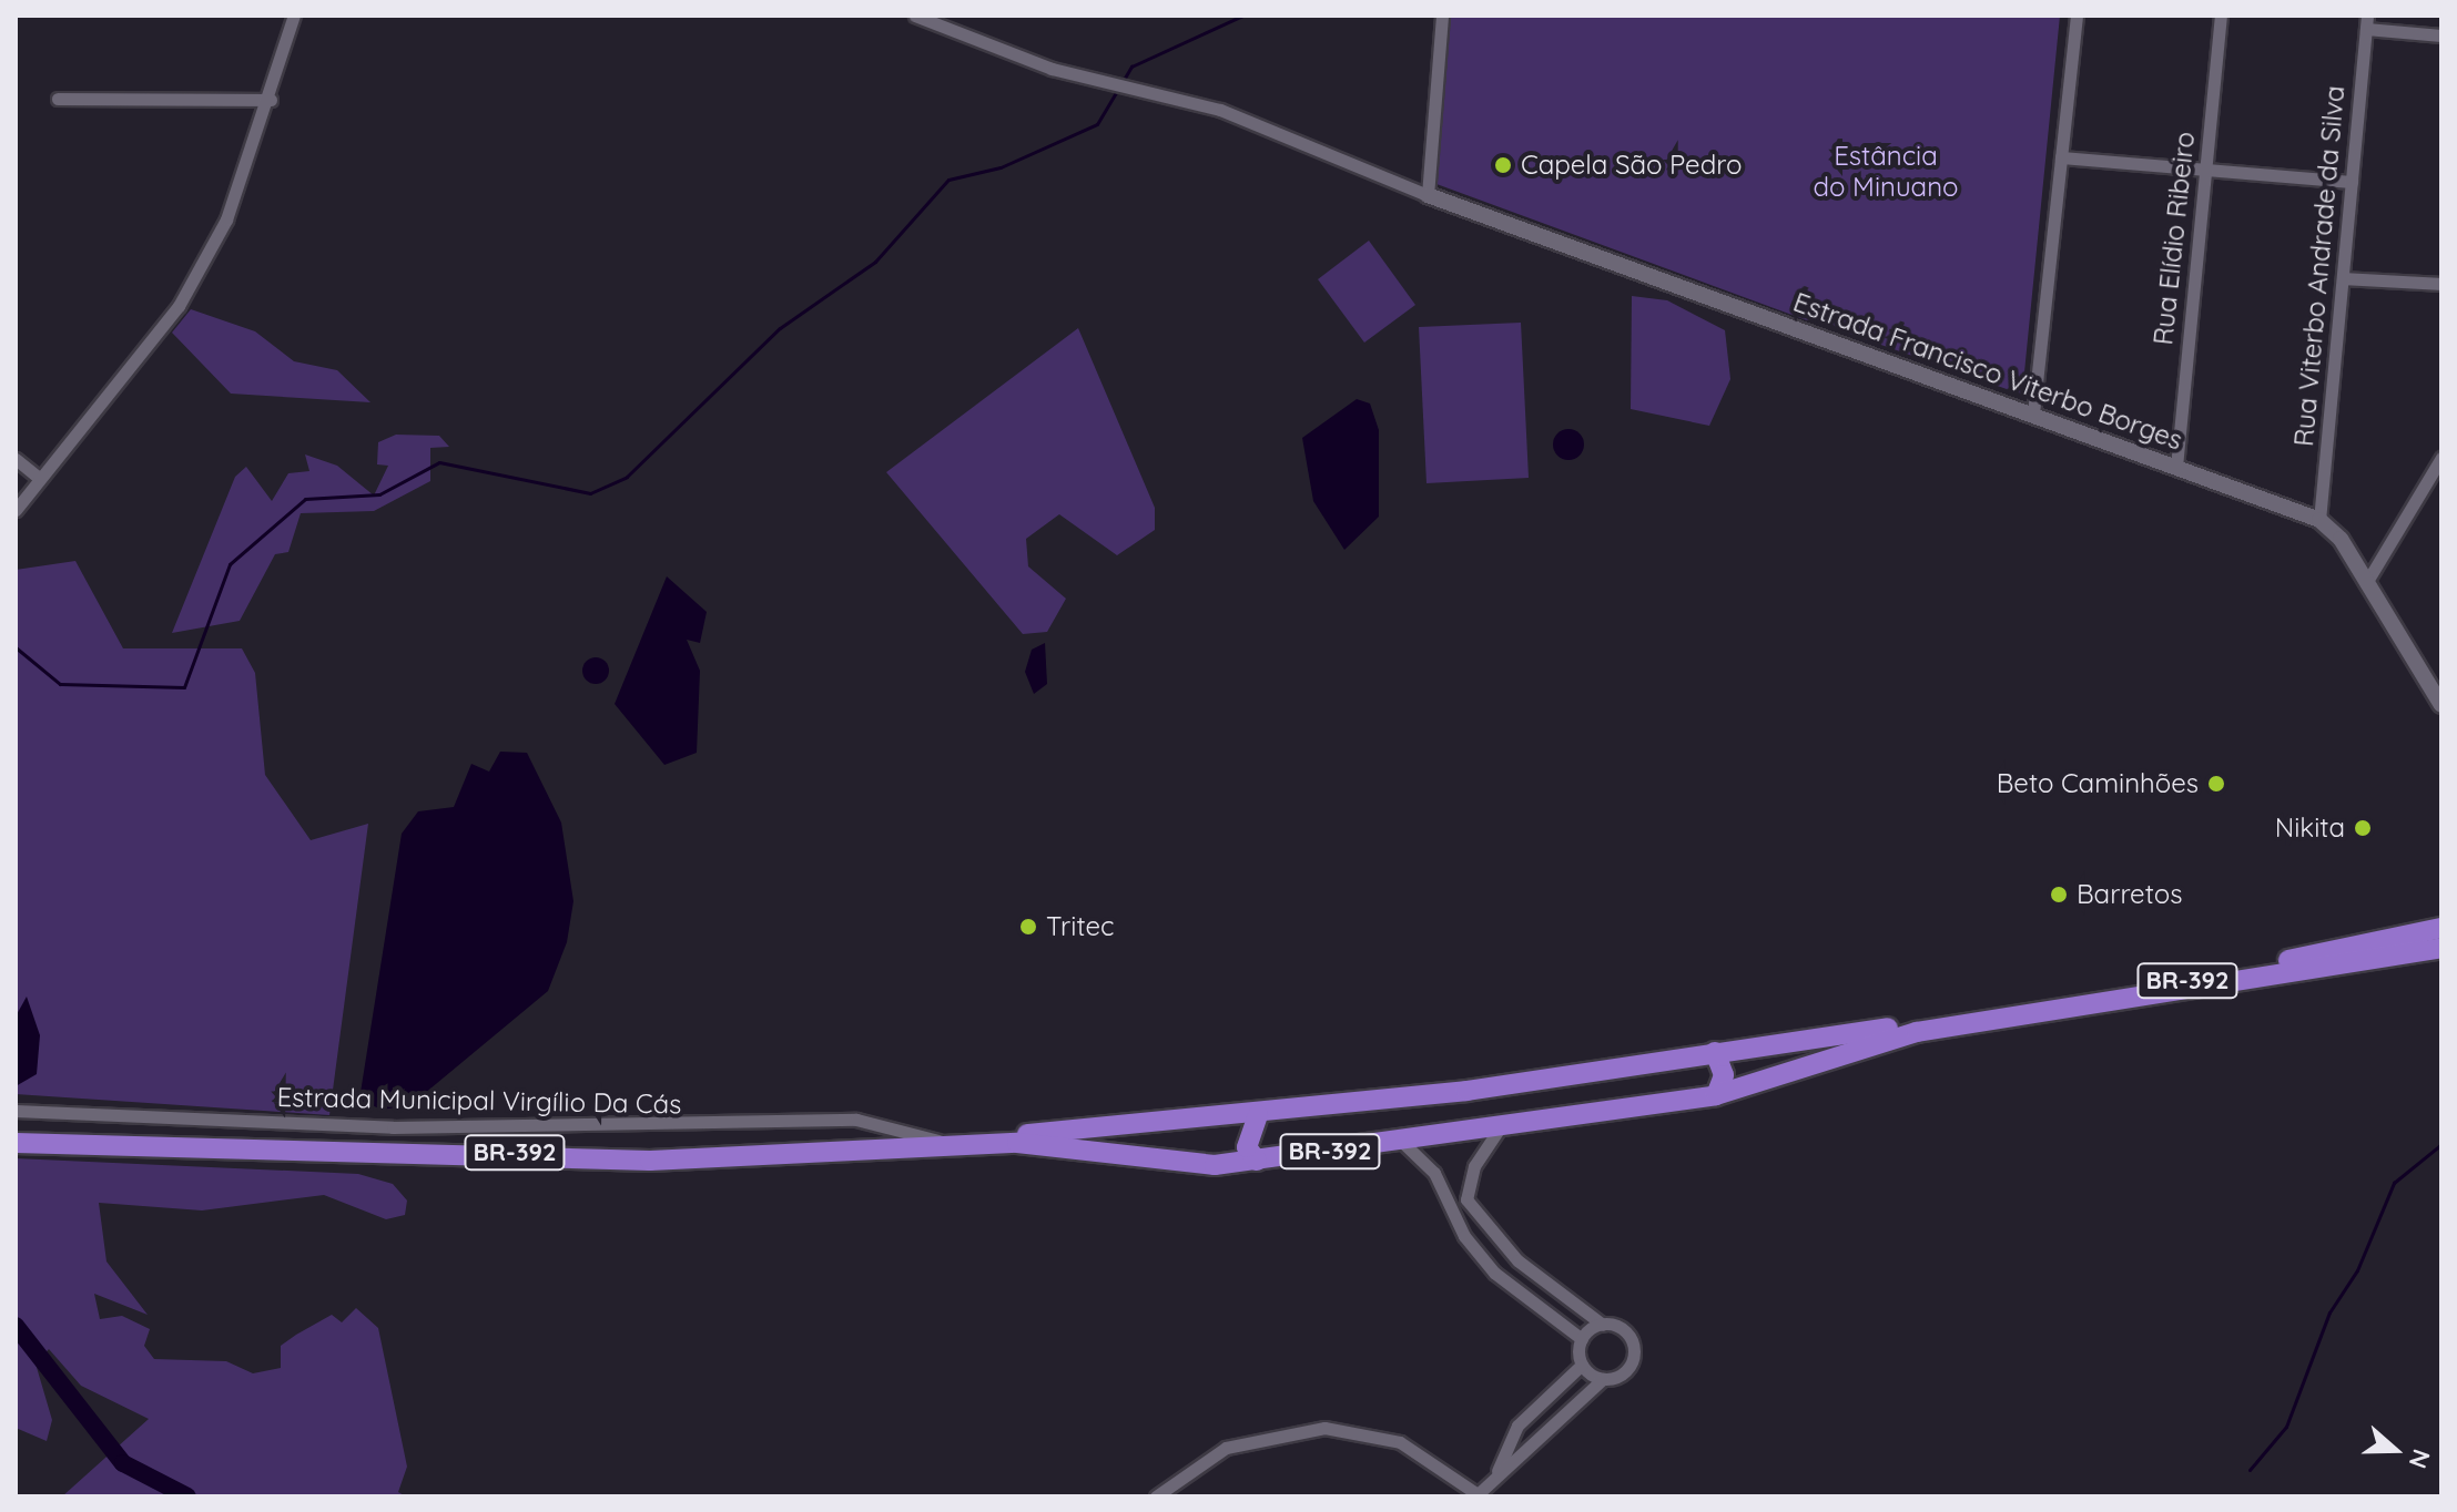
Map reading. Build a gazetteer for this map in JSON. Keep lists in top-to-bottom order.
{
  "streets": {
    "highway": ["BR-392"],
    "street": [
      "Rua Elídio Ribeiro",
      "Rua Viterbo Andrade da Silva",
      "Estrada Francisco Viterbo Borges",
      "Estrada Municipal Virgílio Da Cás"
    ]
  },
  "crossings": [
    ["Rua Elídio Ribeiro", "Estrada Francisco Viterbo Borges"],
    ["Rua Viterbo Andrade da Silva", "Estrada Francisco Viterbo Borges"],
    ["BR-392", "Estrada Municipal Virgílio Da Cás"]
  ],
  "parks": ["Estância do Minuano"],
  "places": [
    "Capela São Pedro",
    "Beto Caminhões",
    "Nikita",
    "Barretos",
    "Tritec"
  ],
  "north": "right"
}
